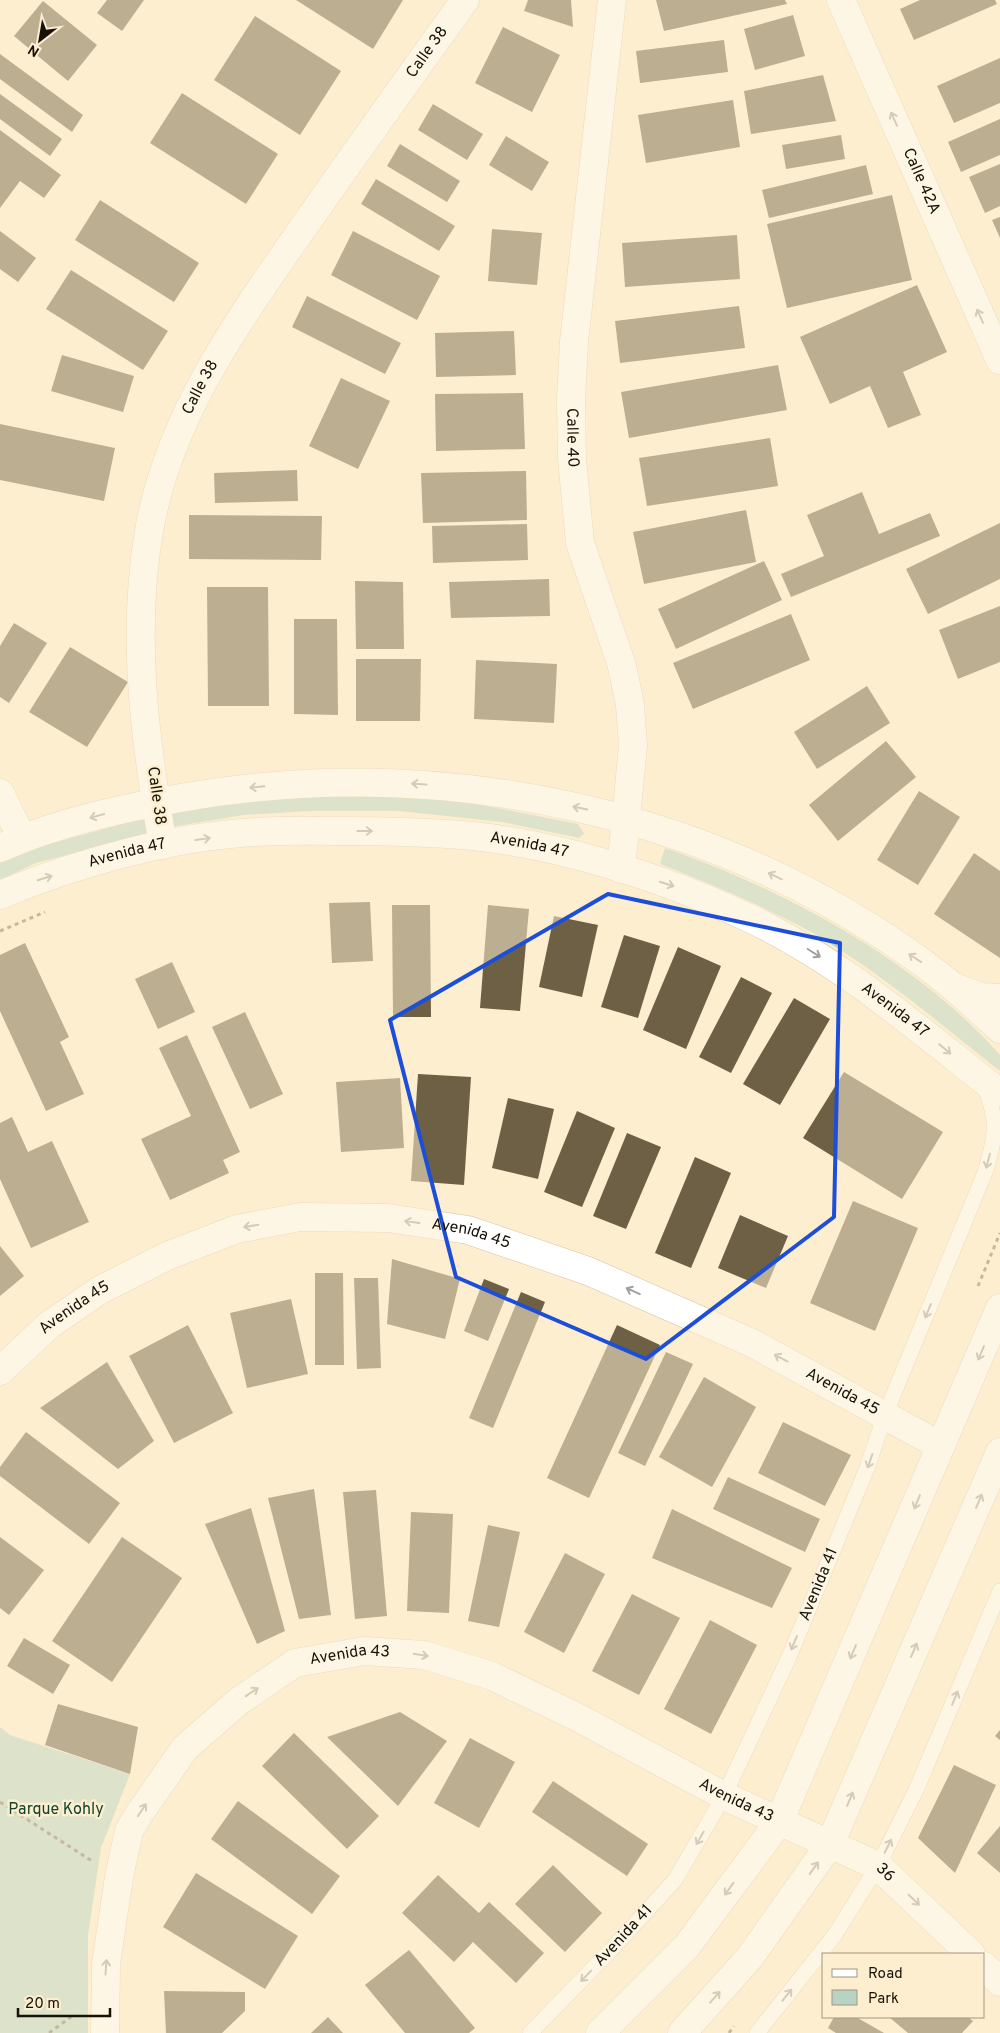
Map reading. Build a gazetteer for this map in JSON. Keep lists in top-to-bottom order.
{
  "streets": {
    "street": [
      "Calle 38",
      "Calle 42A",
      "Calle 40",
      "Avenida 47",
      "Avenida 45",
      "Avenida 43",
      "36"
    ],
    "lane": ["Avenida 41"]
  },
  "crossings": [
    ["Calle 38", "Avenida 47"],
    ["Calle 40", "Avenida 47"],
    ["Avenida 47", "Avenida 41"],
    ["Avenida 45", "Avenida 41"],
    ["Avenida 41", "Avenida 43"],
    ["Avenida 43", "36"]
  ],
  "one_way": [
    "Calle 42A",
    "Avenida 45",
    "Avenida 41",
    "36"
  ],
  "parks": ["Parque Kohly"],
  "legend": ["Road", "Park"],
  "scale_bar": "20 m",
  "north": "bottom left"
}
